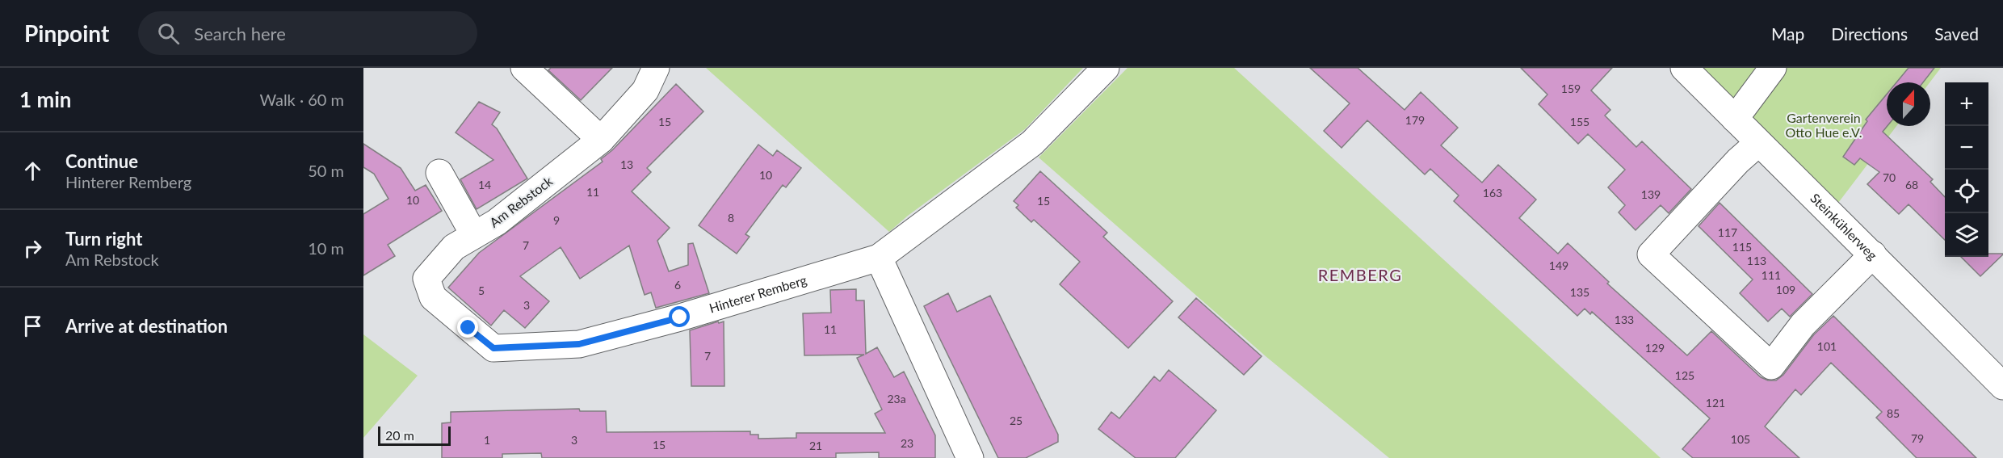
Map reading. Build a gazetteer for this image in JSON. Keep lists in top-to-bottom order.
{
  "streets": {
    "street": ["Am Rebstock", "Steinkühlerweg", "Hinterer Remberg"]
  },
  "crossings": [
    ["Am Rebstock", "Hinterer Remberg"]
  ],
  "districts": ["REMBERG"],
  "parks": ["Gartenverein Otto Hue e.V."],
  "house_numbers": [
    "159",
    "179",
    "15",
    "155",
    "13",
    "10",
    "70",
    "14",
    "68",
    "11",
    "163",
    "139",
    "10",
    "15",
    "8",
    "9",
    "117",
    "7",
    "115",
    "113",
    "149",
    "111",
    "6",
    "109",
    "5",
    "135",
    "3",
    "133",
    "11",
    "101",
    "129",
    "7",
    "125",
    "23a",
    "121",
    "85",
    "25",
    "79",
    "105",
    "1",
    "3",
    "23",
    "15",
    "21"
  ],
  "scale_bar": "20 m",
  "north": "top",
  "page": {
    "header": "Pinpoint",
    "search": "Search here",
    "nav": ["Map", "Directions", "Saved"],
    "heading": ["1 min", "Walk · 60 m"],
    "map_buttons": ["+", "−"],
    "list": [
      ["Continue", "Hinterer Remberg", "50 m"],
      ["Turn right", "Am Rebstock", "10 m"],
      "Arrive at destination"
    ],
    "scale": "20 m"
  }
}
